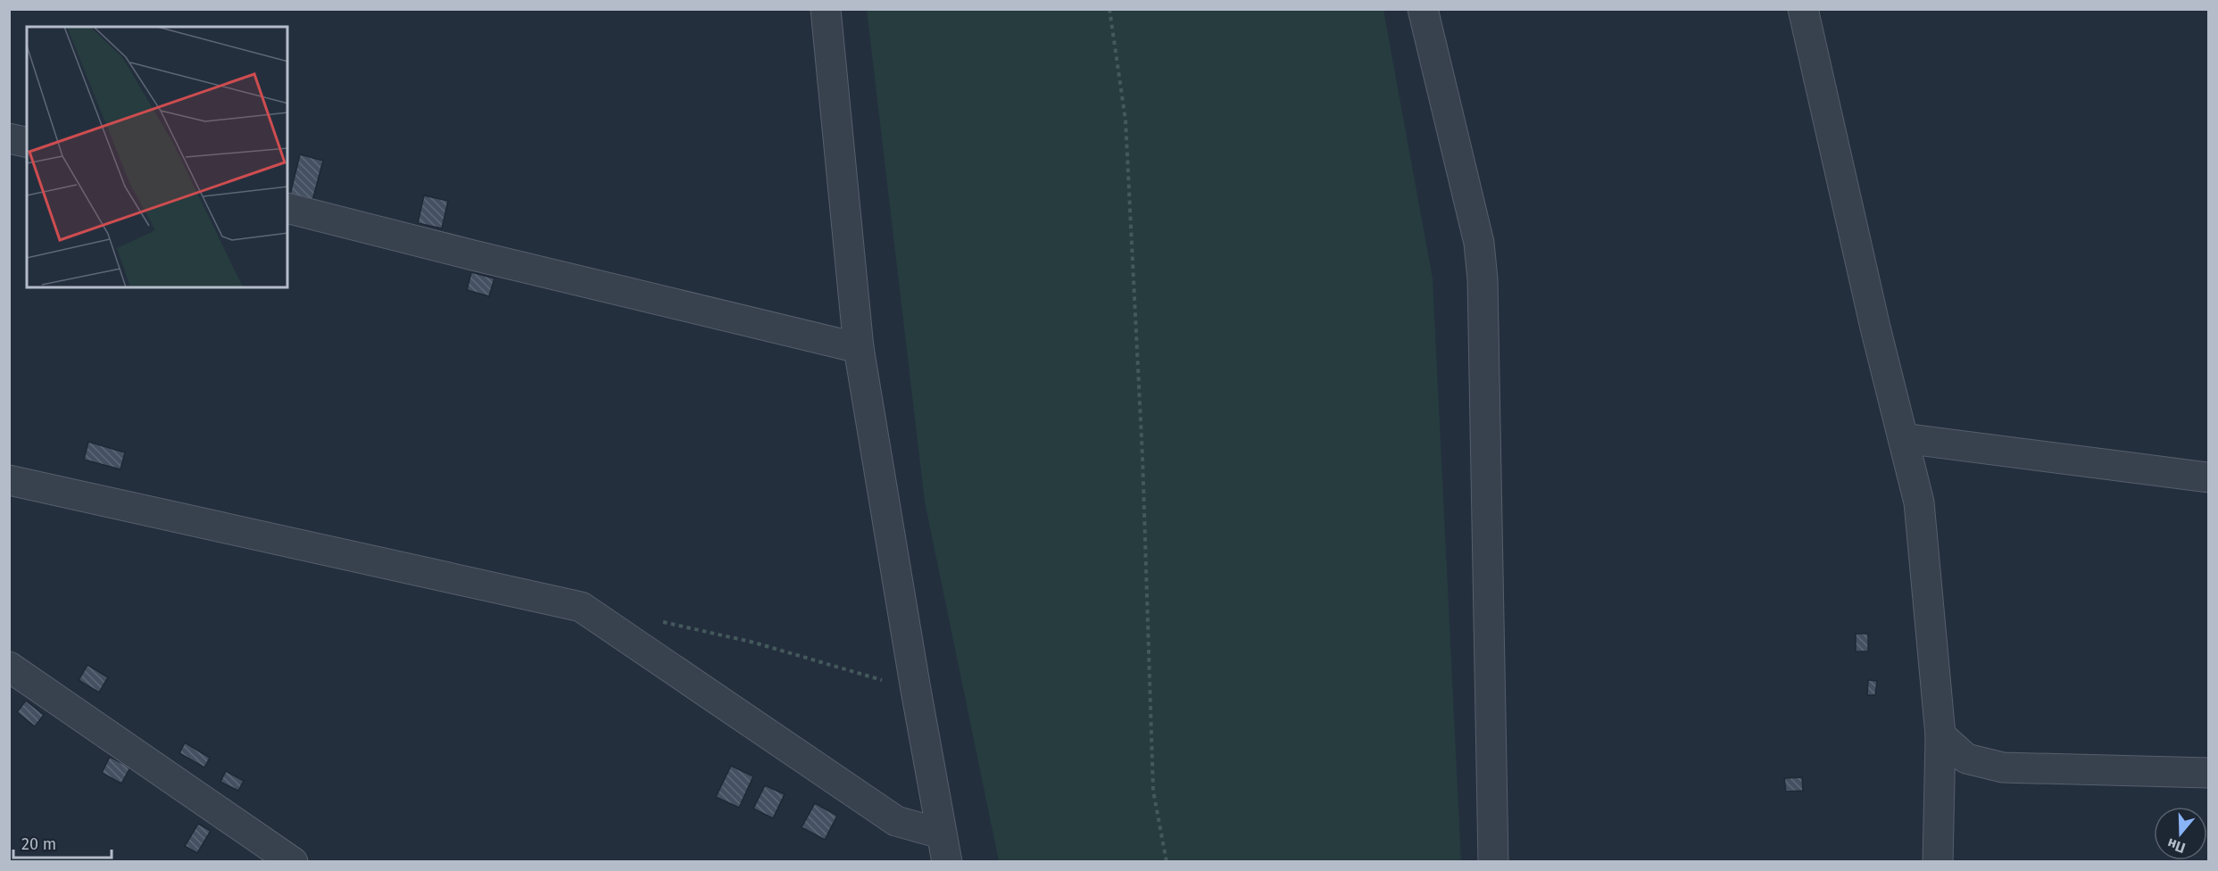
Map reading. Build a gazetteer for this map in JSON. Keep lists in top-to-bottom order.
{
  "scale_bar": "20 m",
  "north": "bottom"
}
